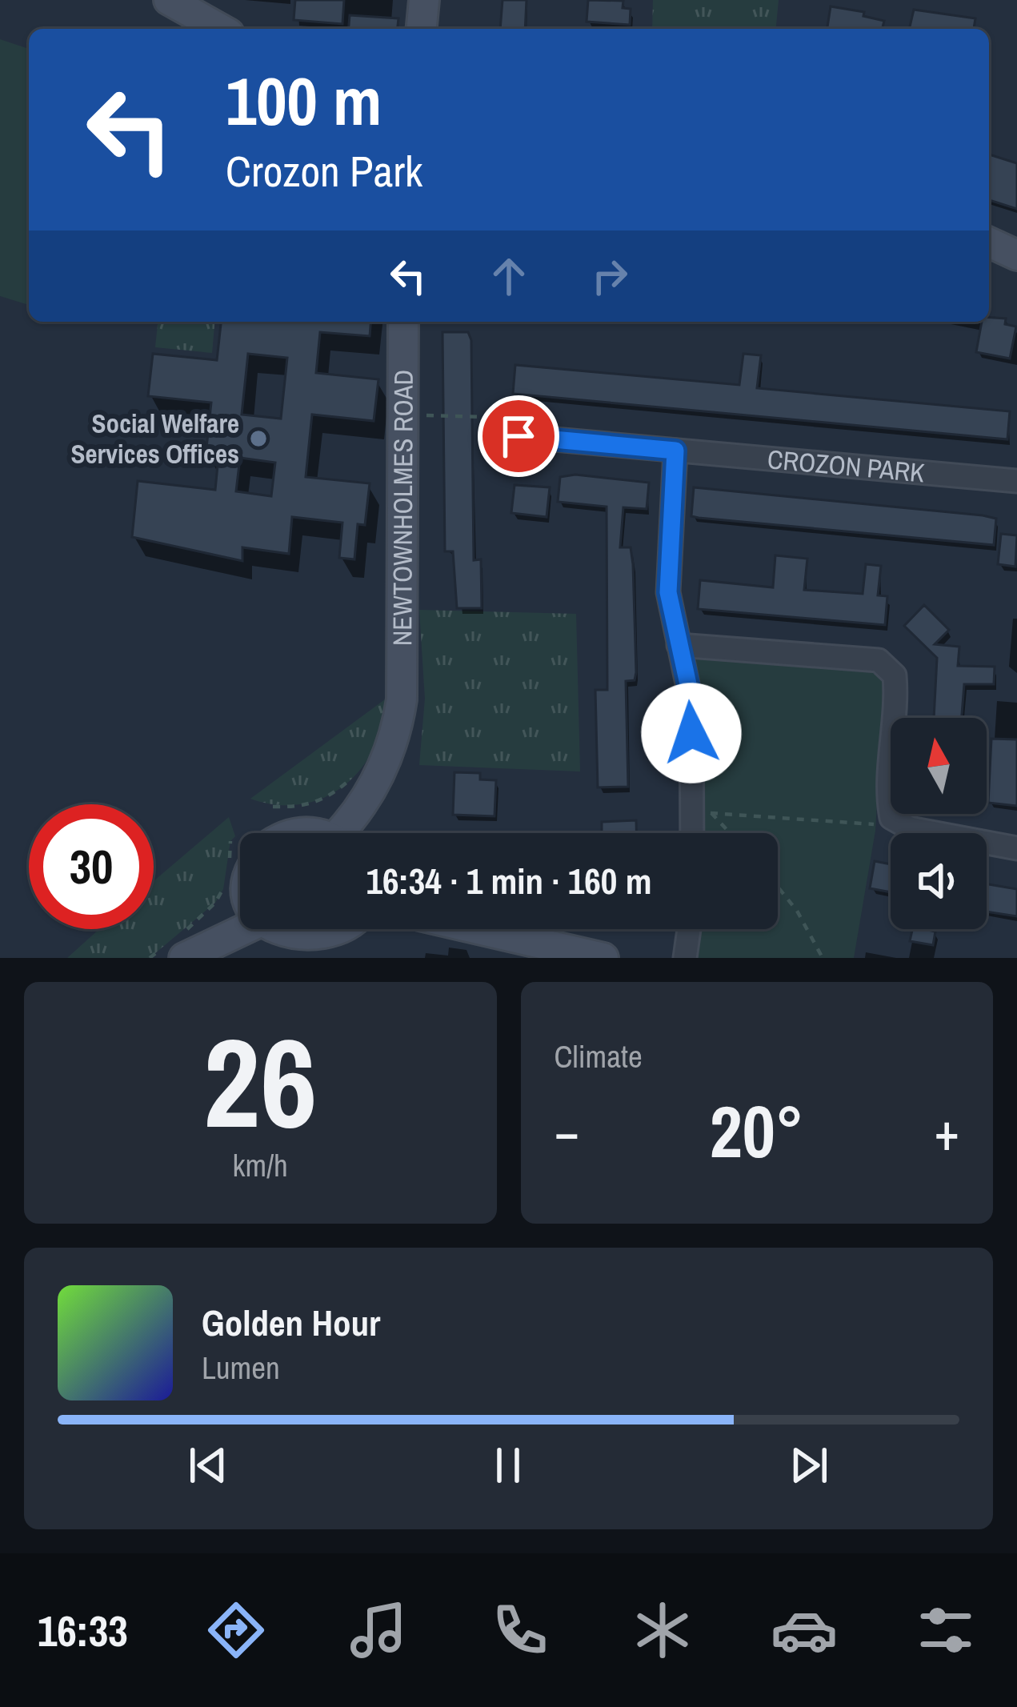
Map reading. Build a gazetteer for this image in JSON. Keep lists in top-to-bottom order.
{
  "streets": {
    "street": ["CROZON PARK", "NEWTOWNHOLMES ROAD"]
  },
  "places": ["Social Welfare Services Offices"],
  "north": "top",
  "page": {
    "turn": ["100 m", "Crozon Park"],
    "limit": "30",
    "trip": "16:34 · 1 min · 160 m",
    "tile": [
      ["26", "km/h"],
      "Climate"
    ],
    "heat": ["−", "20°", "+"],
    "song": ["Golden Hour", "Lumen"],
    "tabs": "16:33"
  }
}
